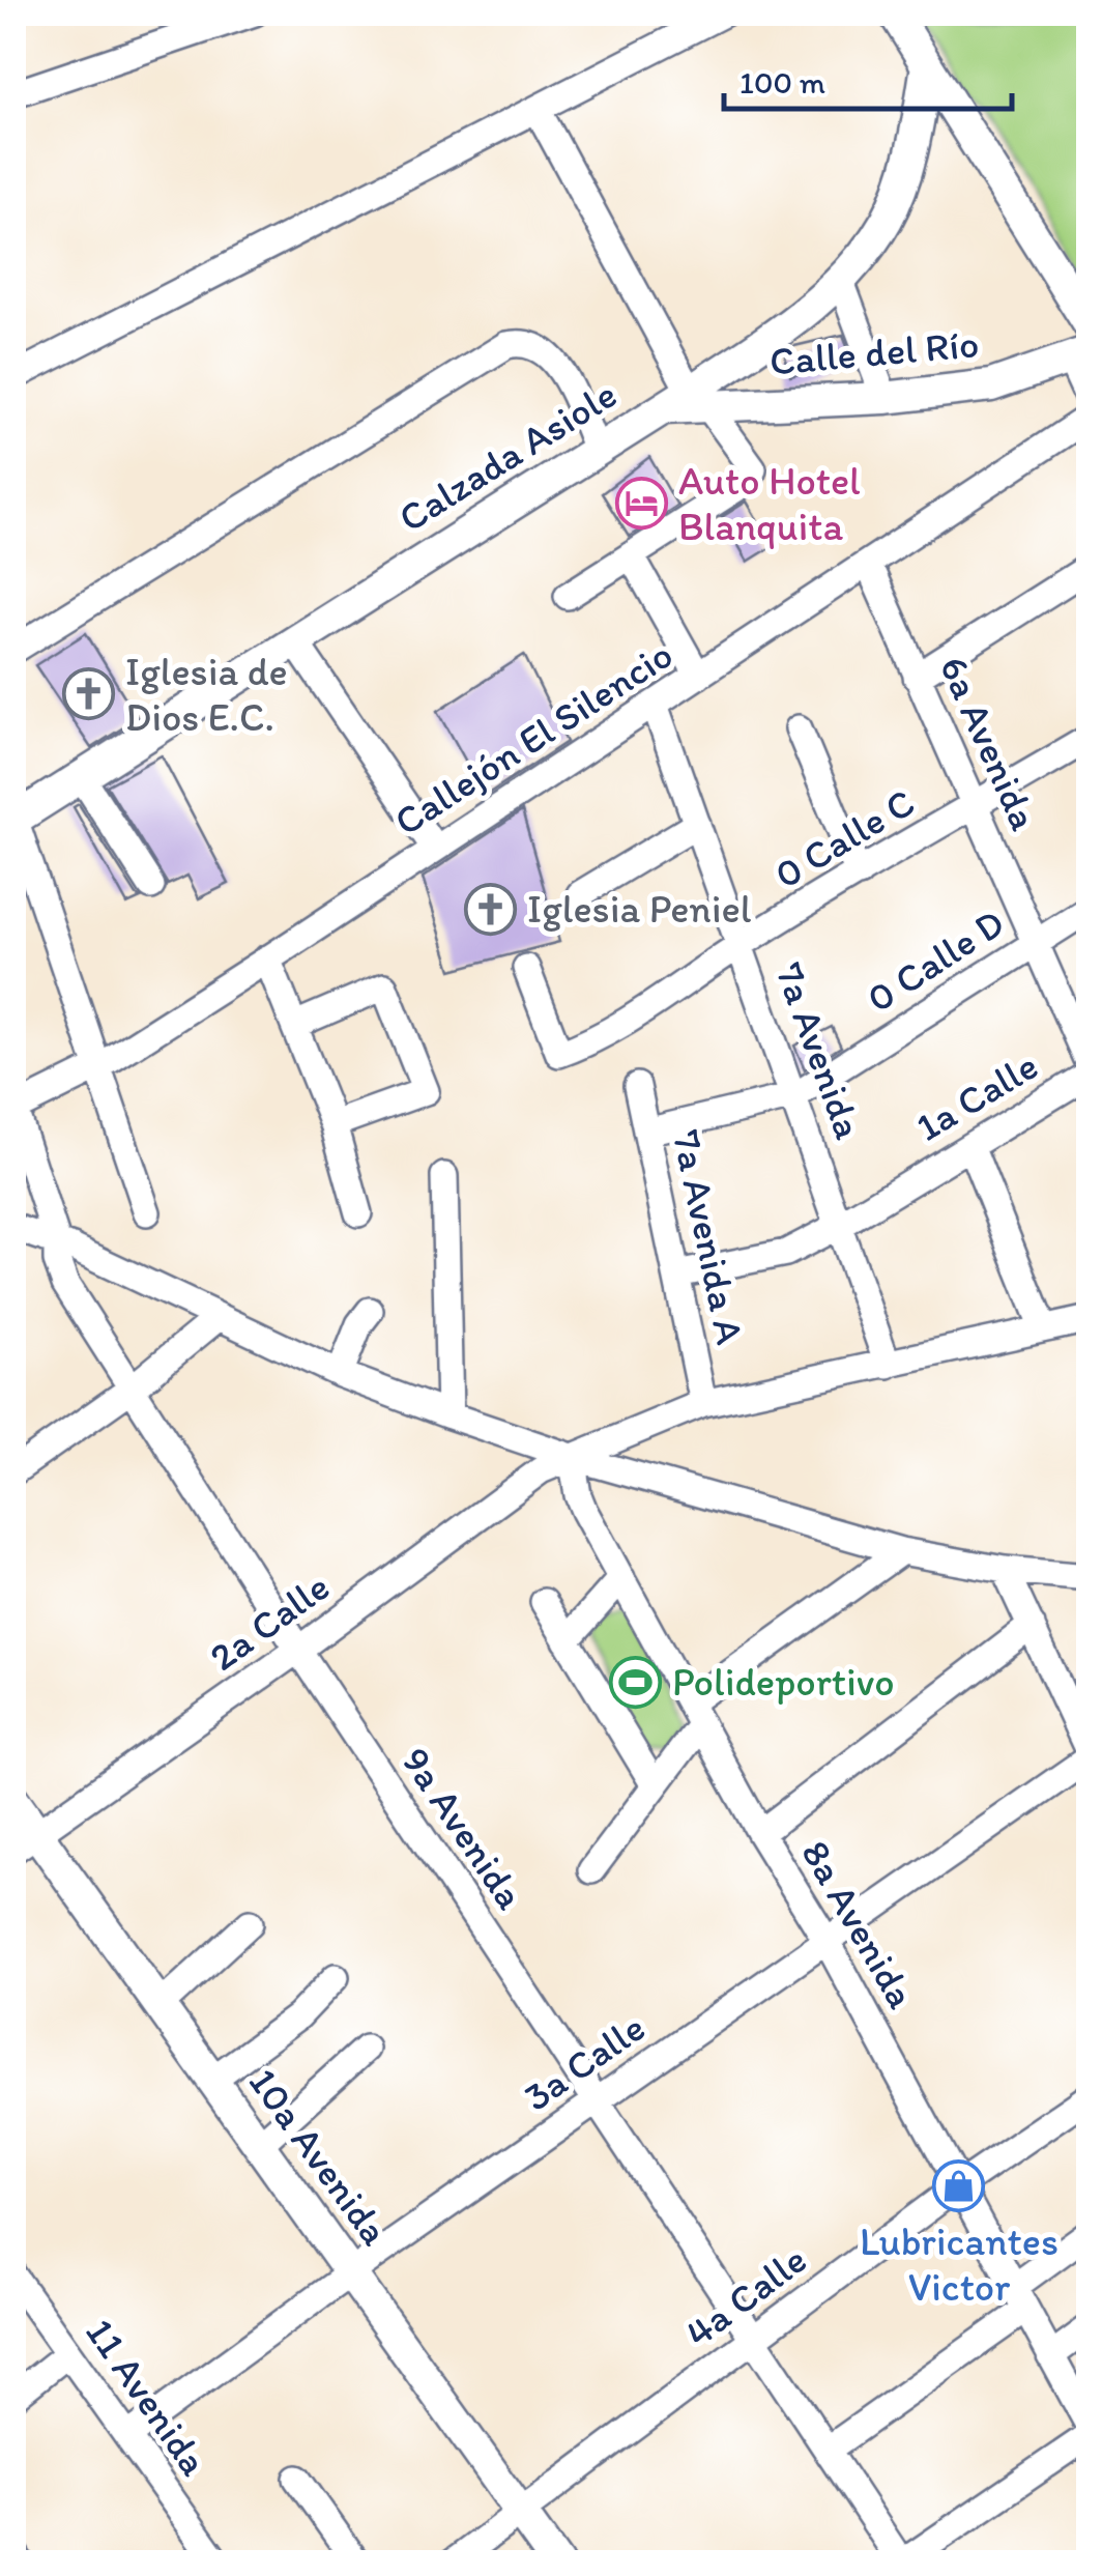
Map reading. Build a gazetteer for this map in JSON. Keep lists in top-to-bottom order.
{
  "streets": {
    "main road": ["Calle del Río", "Calzada Asiole", "10a Avenida"],
    "street": [
      "Callejón El Silencio",
      "6a Avenida",
      "0 Calle C",
      "0 Calle D",
      "7a Avenida",
      "1a Calle",
      "7a Avenida A",
      "2a Calle",
      "9a Avenida",
      "8a Avenida",
      "3a Calle",
      "4a Calle",
      "11 Avenida"
    ]
  },
  "crossings": [
    ["Calle del Río", "Calzada Asiole"],
    ["Callejón El Silencio", "6a Avenida"],
    ["Callejón El Silencio", "7a Avenida"],
    ["Callejón El Silencio", "9a Avenida"],
    ["6a Avenida", "0 Calle C"],
    ["6a Avenida", "0 Calle D"],
    ["6a Avenida", "1a Calle"],
    ["0 Calle C", "7a Avenida"],
    ["0 Calle D", "7a Avenida"],
    ["0 Calle D", "7a Avenida A"],
    ["7a Avenida", "1a Calle"],
    ["7a Avenida", "2a Calle"],
    ["1a Calle", "7a Avenida A"],
    ["7a Avenida A", "2a Calle"],
    ["2a Calle", "9a Avenida"],
    ["2a Calle", "8a Avenida"],
    ["2a Calle", "10a Avenida"],
    ["9a Avenida", "3a Calle"],
    ["9a Avenida", "4a Calle"],
    ["8a Avenida", "3a Calle"],
    ["8a Avenida", "4a Calle"],
    ["3a Calle", "10a Avenida"],
    ["3a Calle", "11 Avenida"],
    ["10a Avenida", "4a Calle"]
  ],
  "places": {
    "hotel": ["Auto Hotel Blanquita"],
    "church": ["Iglesia de Dios E.C.", "Iglesia Peniel"],
    "sports": ["Polideportivo"],
    "shop": ["Lubricantes Victor"]
  },
  "scale_bar": "100 m"
}
